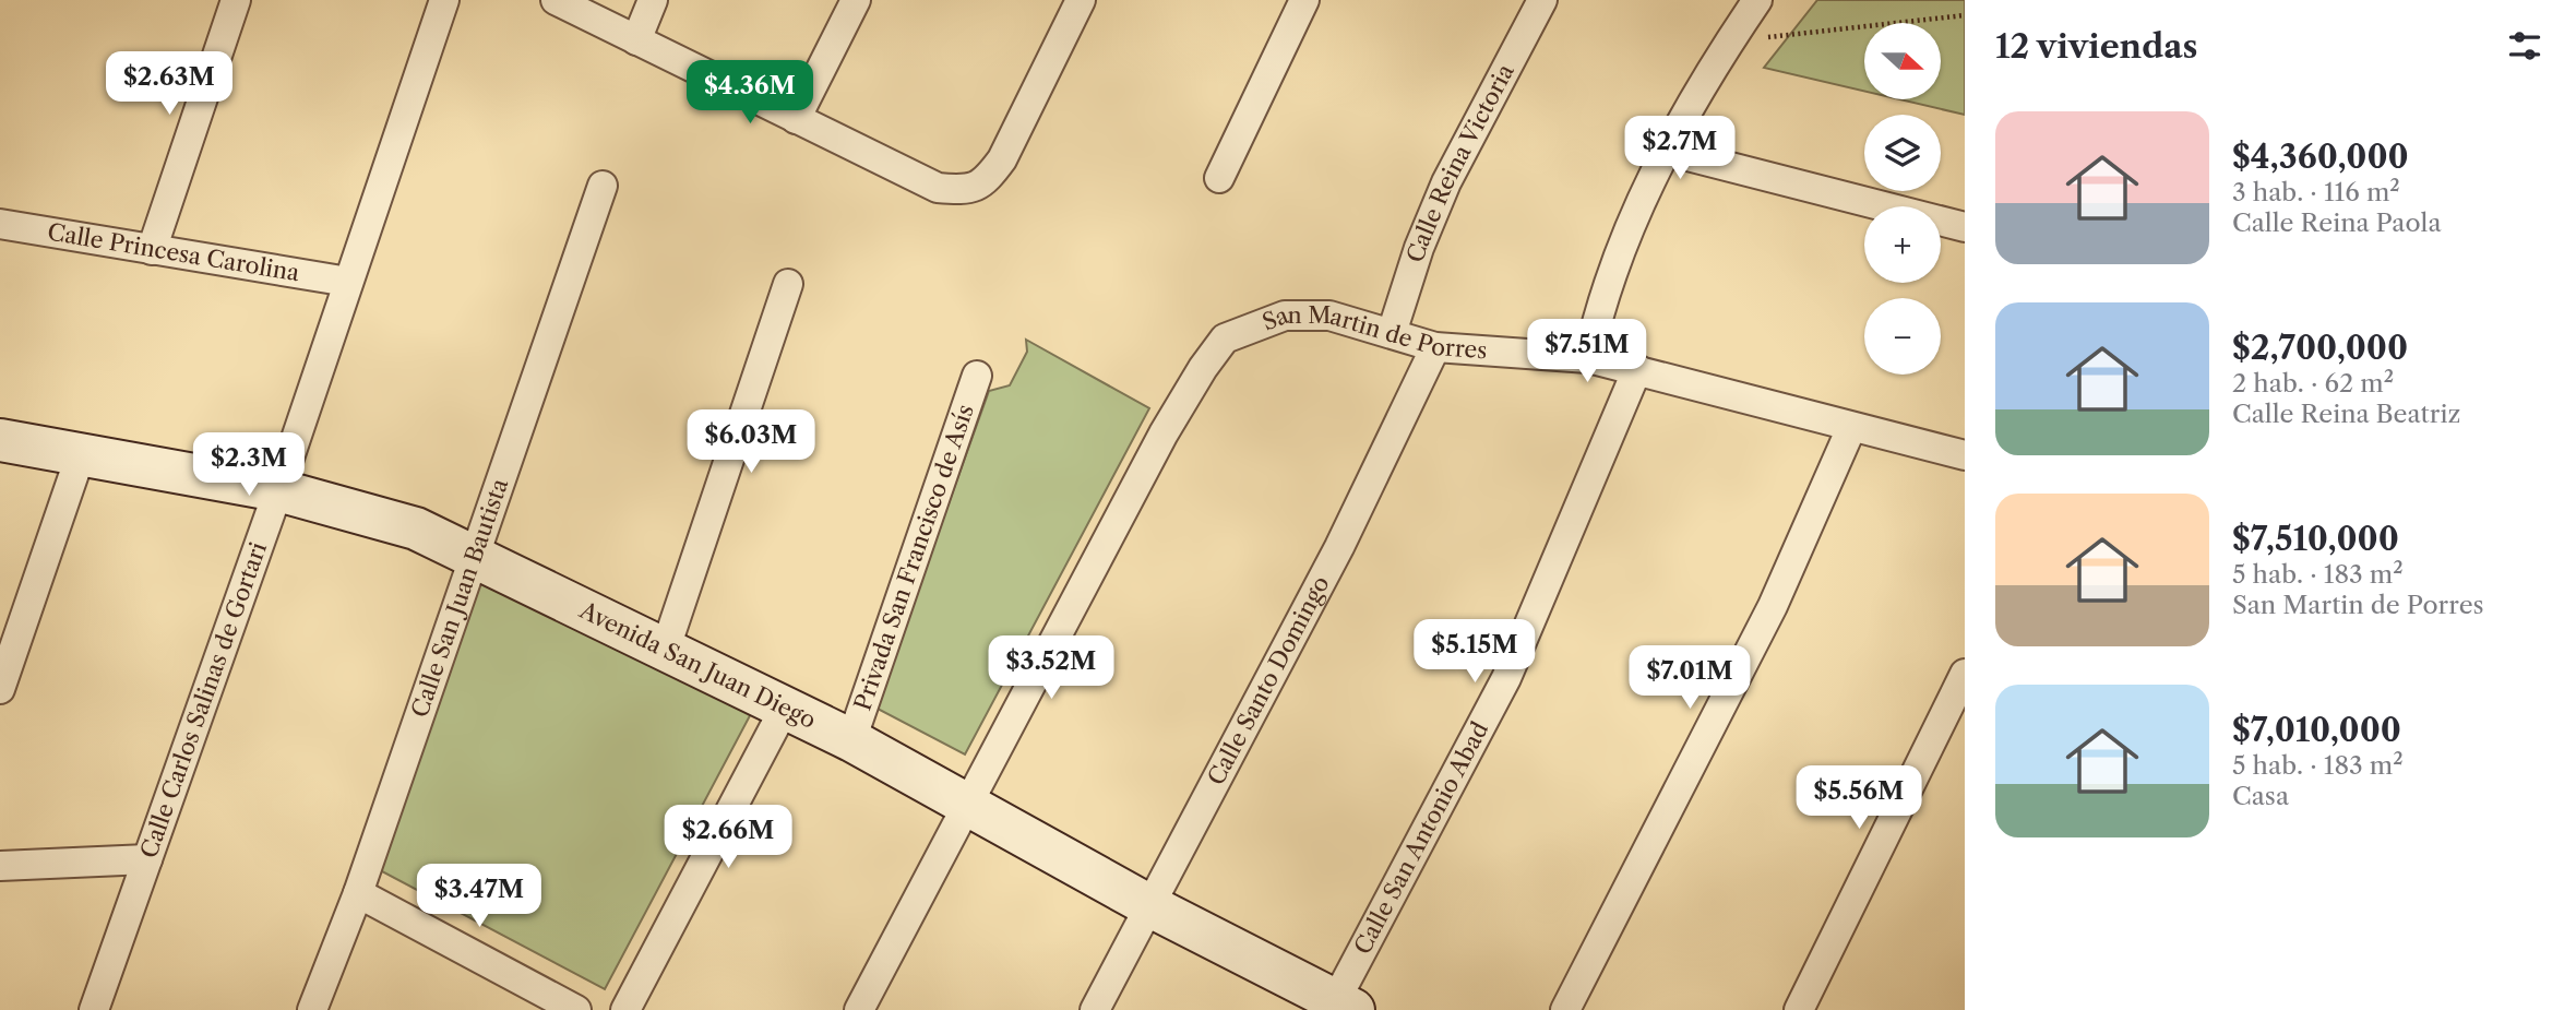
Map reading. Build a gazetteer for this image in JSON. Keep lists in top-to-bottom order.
{
  "streets": {
    "street": [
      "Calle Reina Victoria",
      "Calle Princesa Carolina",
      "San Martin de Porres",
      "Privada San Francisco de Asís",
      "Calle San Juan Bautista",
      "Avenida San Juan Diego",
      "Calle Santo Domingo",
      "Calle Carlos Salinas de Gortari",
      "Calle San Antonio Abad"
    ]
  },
  "crossings": [
    ["Calle Reina Victoria", "San Martin de Porres"],
    ["Calle Princesa Carolina", "Calle Carlos Salinas de Gortari"],
    ["San Martin de Porres", "Avenida San Juan Diego"],
    ["San Martin de Porres", "Calle Santo Domingo"],
    ["San Martin de Porres", "Calle San Antonio Abad"],
    ["Privada San Francisco de Asís", "Avenida San Juan Diego"],
    ["Calle San Juan Bautista", "Avenida San Juan Diego"],
    ["Avenida San Juan Diego", "Calle Santo Domingo"],
    ["Avenida San Juan Diego", "Calle Carlos Salinas de Gortari"],
    ["Avenida San Juan Diego", "Calle San Antonio Abad"]
  ],
  "north": "right",
  "page": {
    "heading": "12 viviendas",
    "map_buttons": ["+", "−"],
    "price": [
      "$2.63M",
      "$4.36M",
      "$2.7M",
      "$7.51M",
      "$6.03M",
      "$2.3M",
      "$5.15M",
      "$3.52M",
      "$7.01M",
      "$5.56M",
      "$2.66M",
      "$3.47M"
    ],
    "list": [
      {
        "name": "$4,360,000",
        "note": "3 hab. · 116 m² · Calle Reina Paola"
      },
      {
        "name": "$2,700,000",
        "note": "2 hab. · 62 m² · Calle Reina Beatriz"
      },
      {
        "name": "$7,510,000",
        "note": "5 hab. · 183 m² · San Martin de Porres"
      },
      {
        "name": "$7,010,000",
        "note": "5 hab. · 183 m² · Casa"
      }
    ]
  }
}
